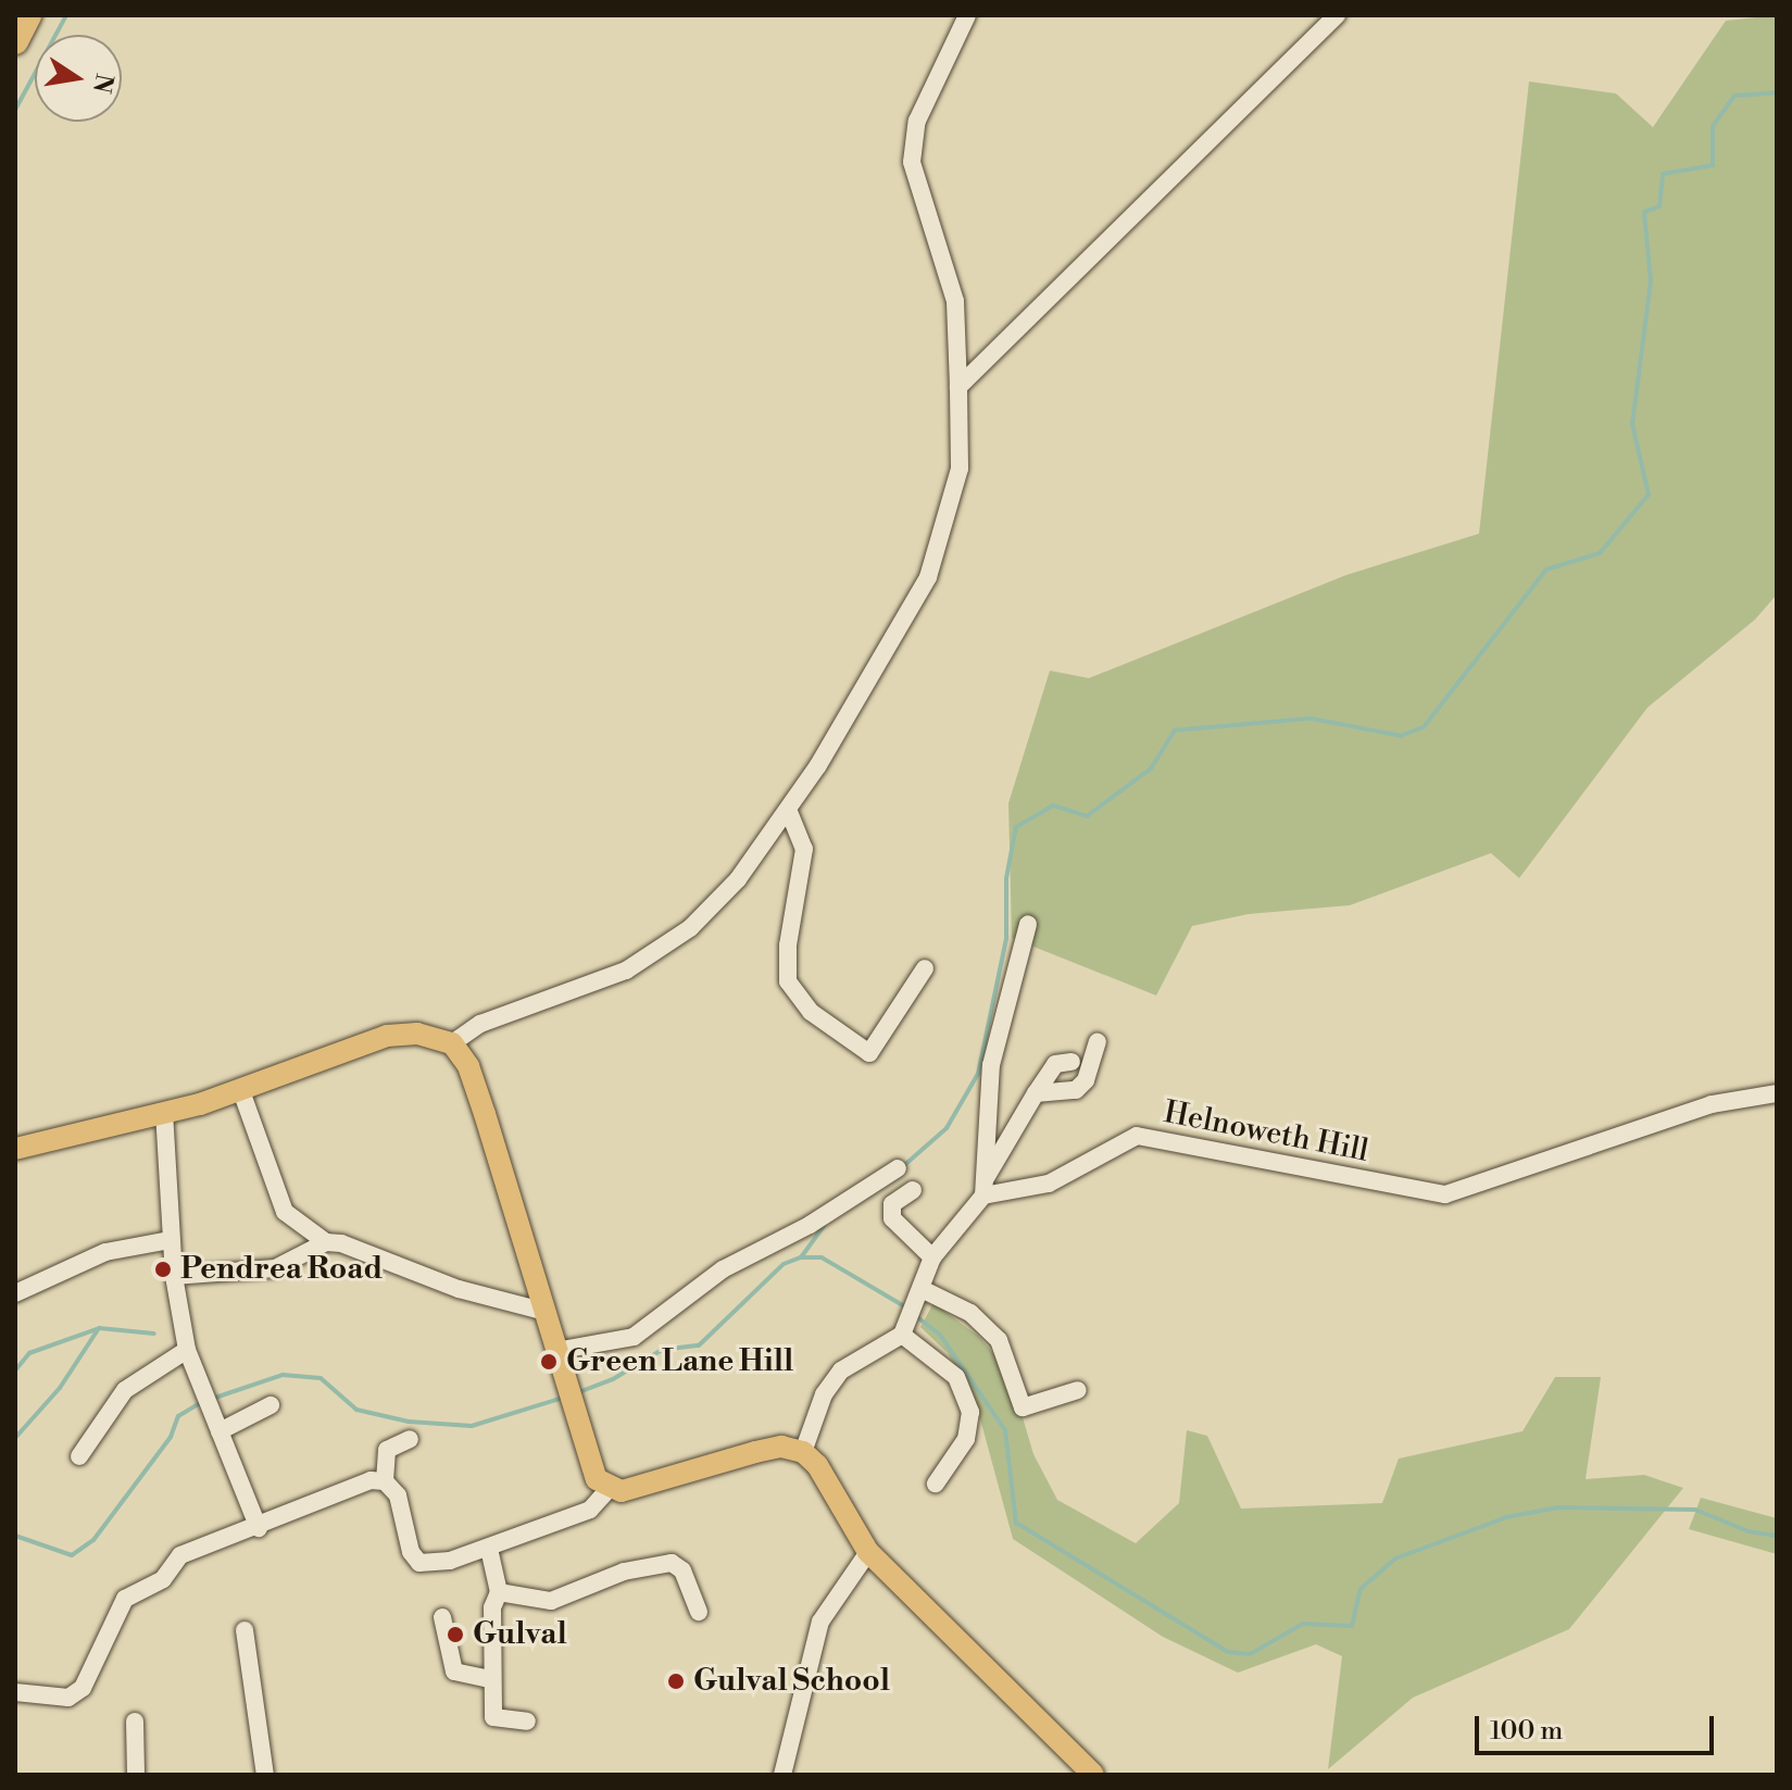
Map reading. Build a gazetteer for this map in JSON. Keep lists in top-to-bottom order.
{
  "streets": {
    "street": ["Helnoweth Hill"]
  },
  "places": [
    "Pendrea Road",
    "Green Lane Hill",
    "Gulval",
    "Gulval School"
  ],
  "scale_bar": "100 m",
  "north": "right"
}
